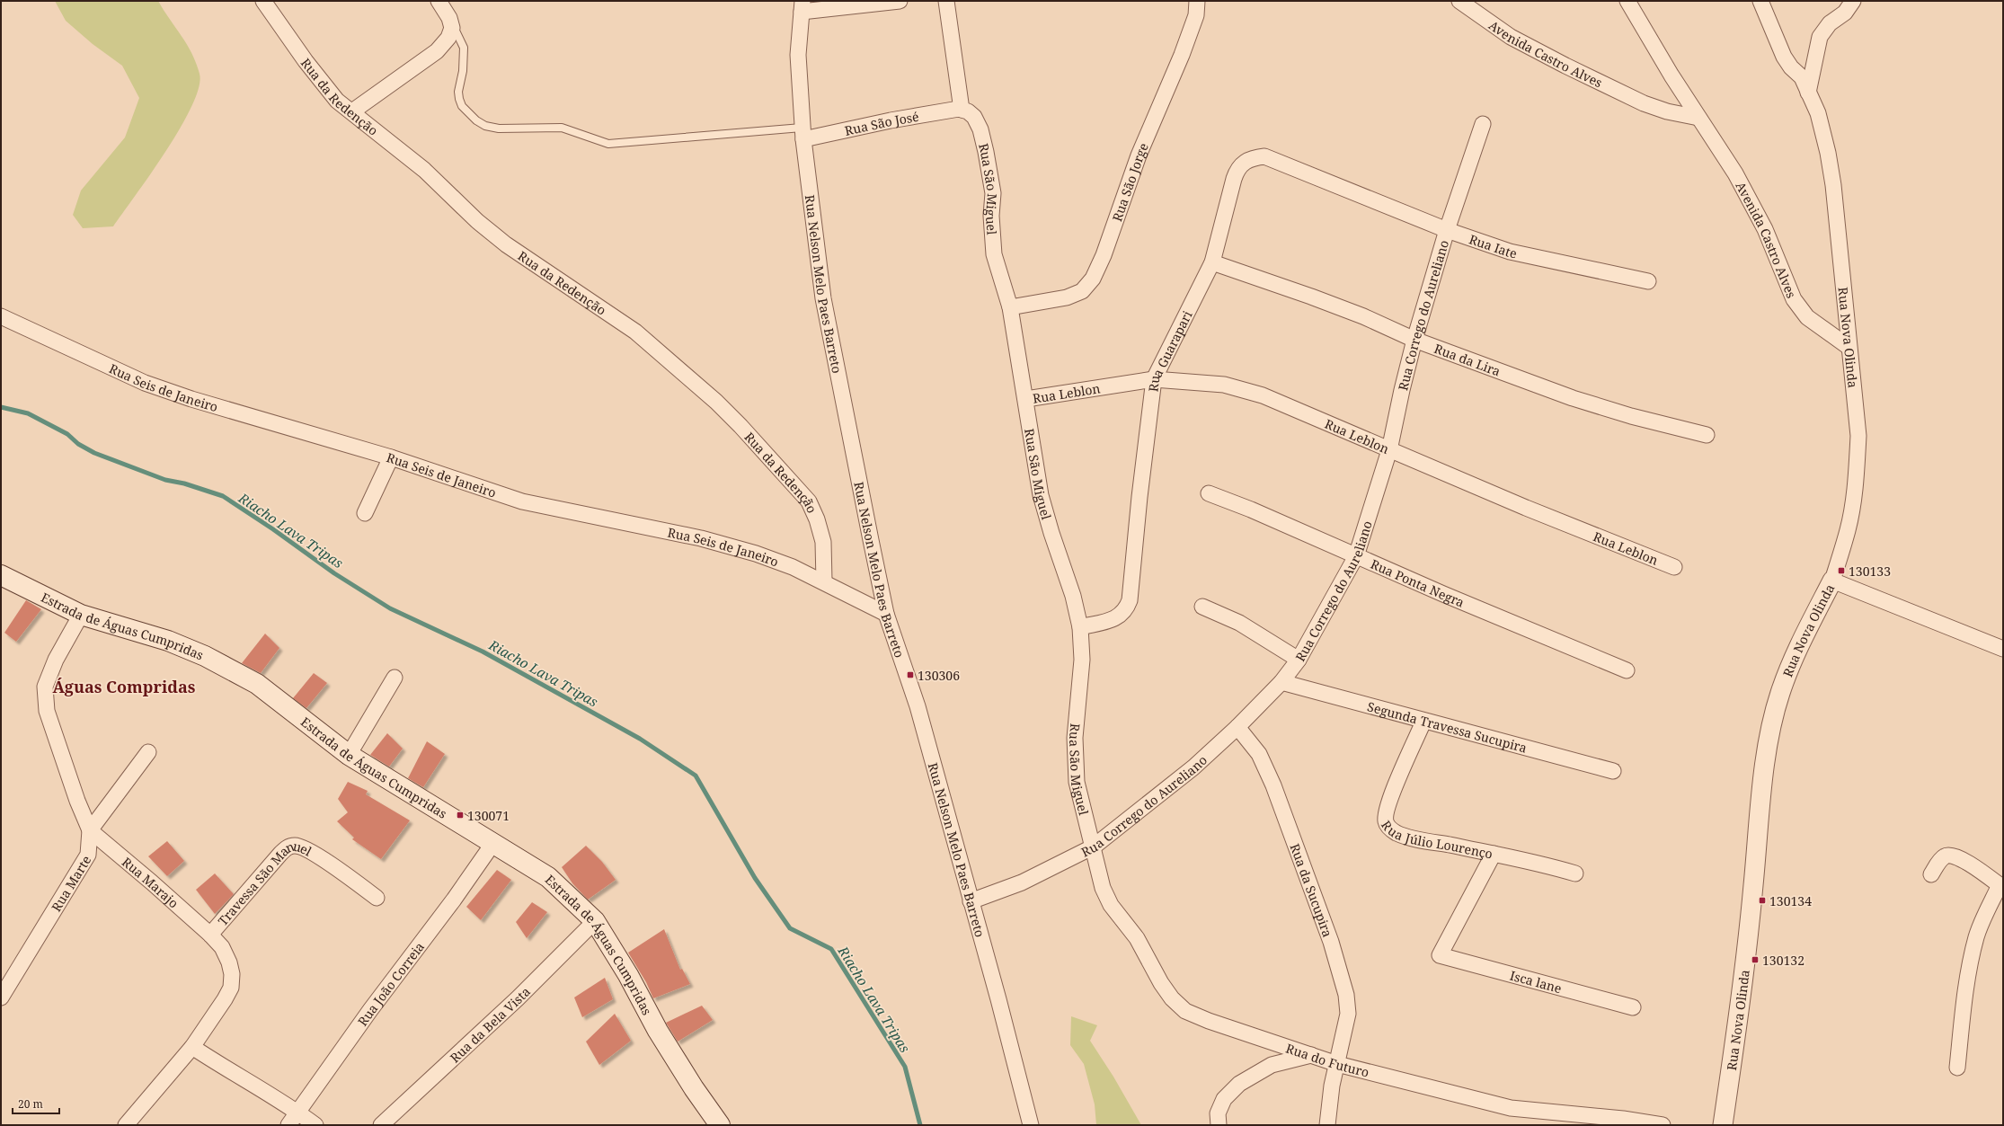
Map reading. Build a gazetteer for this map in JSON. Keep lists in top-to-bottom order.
{
  "streets": {
    "main road": ["Estrada de Águas Cumpridas"],
    "street": [
      "Avenida Castro Alves",
      "Rua da Redenção",
      "Rua São José",
      "Rua São Jorge",
      "Rua São Miguel",
      "Rua Iate",
      "Rua Nelson Melo Paes Barreto",
      "Rua Corrego do Aureliano",
      "Rua Nova Olinda",
      "Rua Guarapari",
      "Rua da Lira",
      "Rua Seis de Janeiro",
      "Rua Leblon",
      "Rua Ponta Negra",
      "Segunda Travessa Sucupira",
      "Rua Júlio Lourenço",
      "Rua Marajo",
      "Rua Marte",
      "Rua da Sucupira",
      "Travessa São Manuel",
      "Isca lane",
      "Rua João Correia",
      "Rua da Bela Vista",
      "Rua do Futuro"
    ]
  },
  "crossings": [
    ["Avenida Castro Alves", "Rua Nova Olinda"],
    ["Rua da Redenção", "Rua Seis de Janeiro"],
    ["Rua São José", "Rua São Miguel"],
    ["Rua São José", "Rua Nelson Melo Paes Barreto"],
    ["Rua São Jorge", "Rua São Miguel"],
    ["Rua São Miguel", "Rua Corrego do Aureliano"],
    ["Rua São Miguel", "Rua Guarapari"],
    ["Rua São Miguel", "Rua Leblon"],
    ["Rua São Miguel", "Rua do Futuro"],
    ["Rua Iate", "Rua Corrego do Aureliano"],
    ["Rua Iate", "Rua Guarapari"],
    ["Rua Nelson Melo Paes Barreto", "Rua Corrego do Aureliano"],
    ["Rua Nelson Melo Paes Barreto", "Rua Seis de Janeiro"],
    ["Rua Corrego do Aureliano", "Rua da Lira"],
    ["Rua Corrego do Aureliano", "Rua Leblon"],
    ["Rua Corrego do Aureliano", "Rua Ponta Negra"],
    ["Rua Corrego do Aureliano", "Segunda Travessa Sucupira"],
    ["Rua Corrego do Aureliano", "Rua da Sucupira"],
    ["Rua Corrego do Aureliano", "Rua do Futuro"],
    ["Rua Guarapari", "Rua da Lira"],
    ["Rua Guarapari", "Rua Leblon"],
    ["Estrada de Águas Cumpridas", "Rua Marajo"],
    ["Estrada de Águas Cumpridas", "Rua João Correia"],
    ["Estrada de Águas Cumpridas", "Rua da Bela Vista"],
    ["Segunda Travessa Sucupira", "Rua Júlio Lourenço"],
    ["Rua Júlio Lourenço", "Isca lane"],
    ["Rua Marajo", "Rua Marte"],
    ["Rua Marajo", "Travessa São Manuel"],
    ["Rua da Sucupira", "Rua do Futuro"]
  ],
  "districts": ["Águas Compridas"],
  "water": ["Riacho Lava Tripas"],
  "places": {
    "transit": [
      "130133",
      "130306",
      "130071",
      "130134",
      "130132"
    ]
  },
  "scale_bar": "20 m"
}
